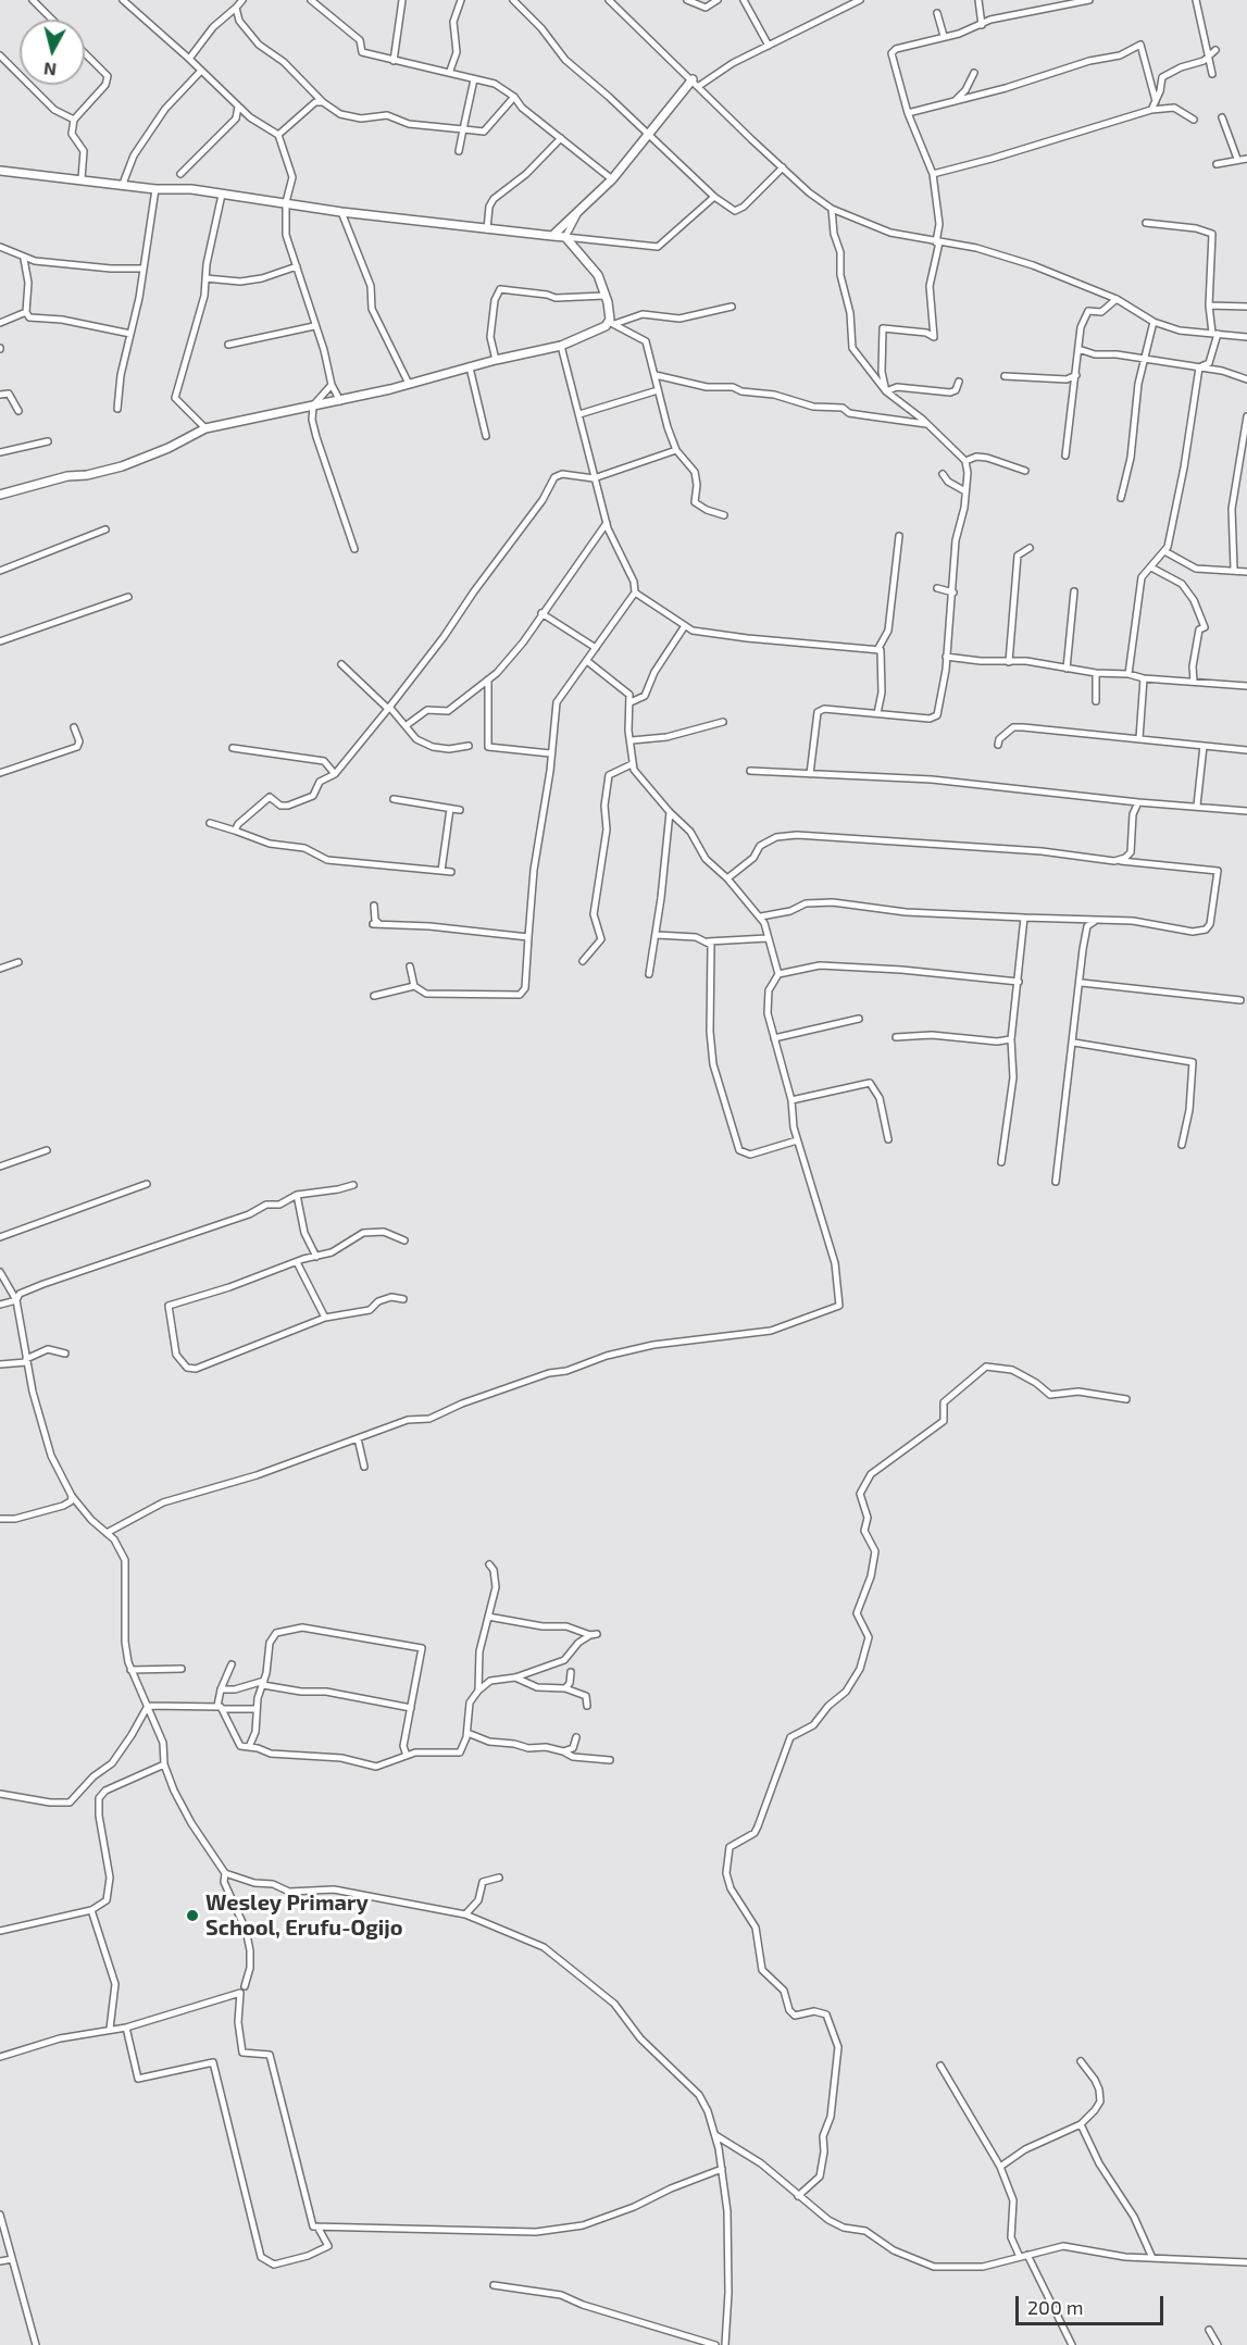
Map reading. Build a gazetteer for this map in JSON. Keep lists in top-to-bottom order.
{
  "places": ["Wesley Primary School, Erufu-Ogijo"],
  "scale_bar": "200 m",
  "north": "bottom"
}
